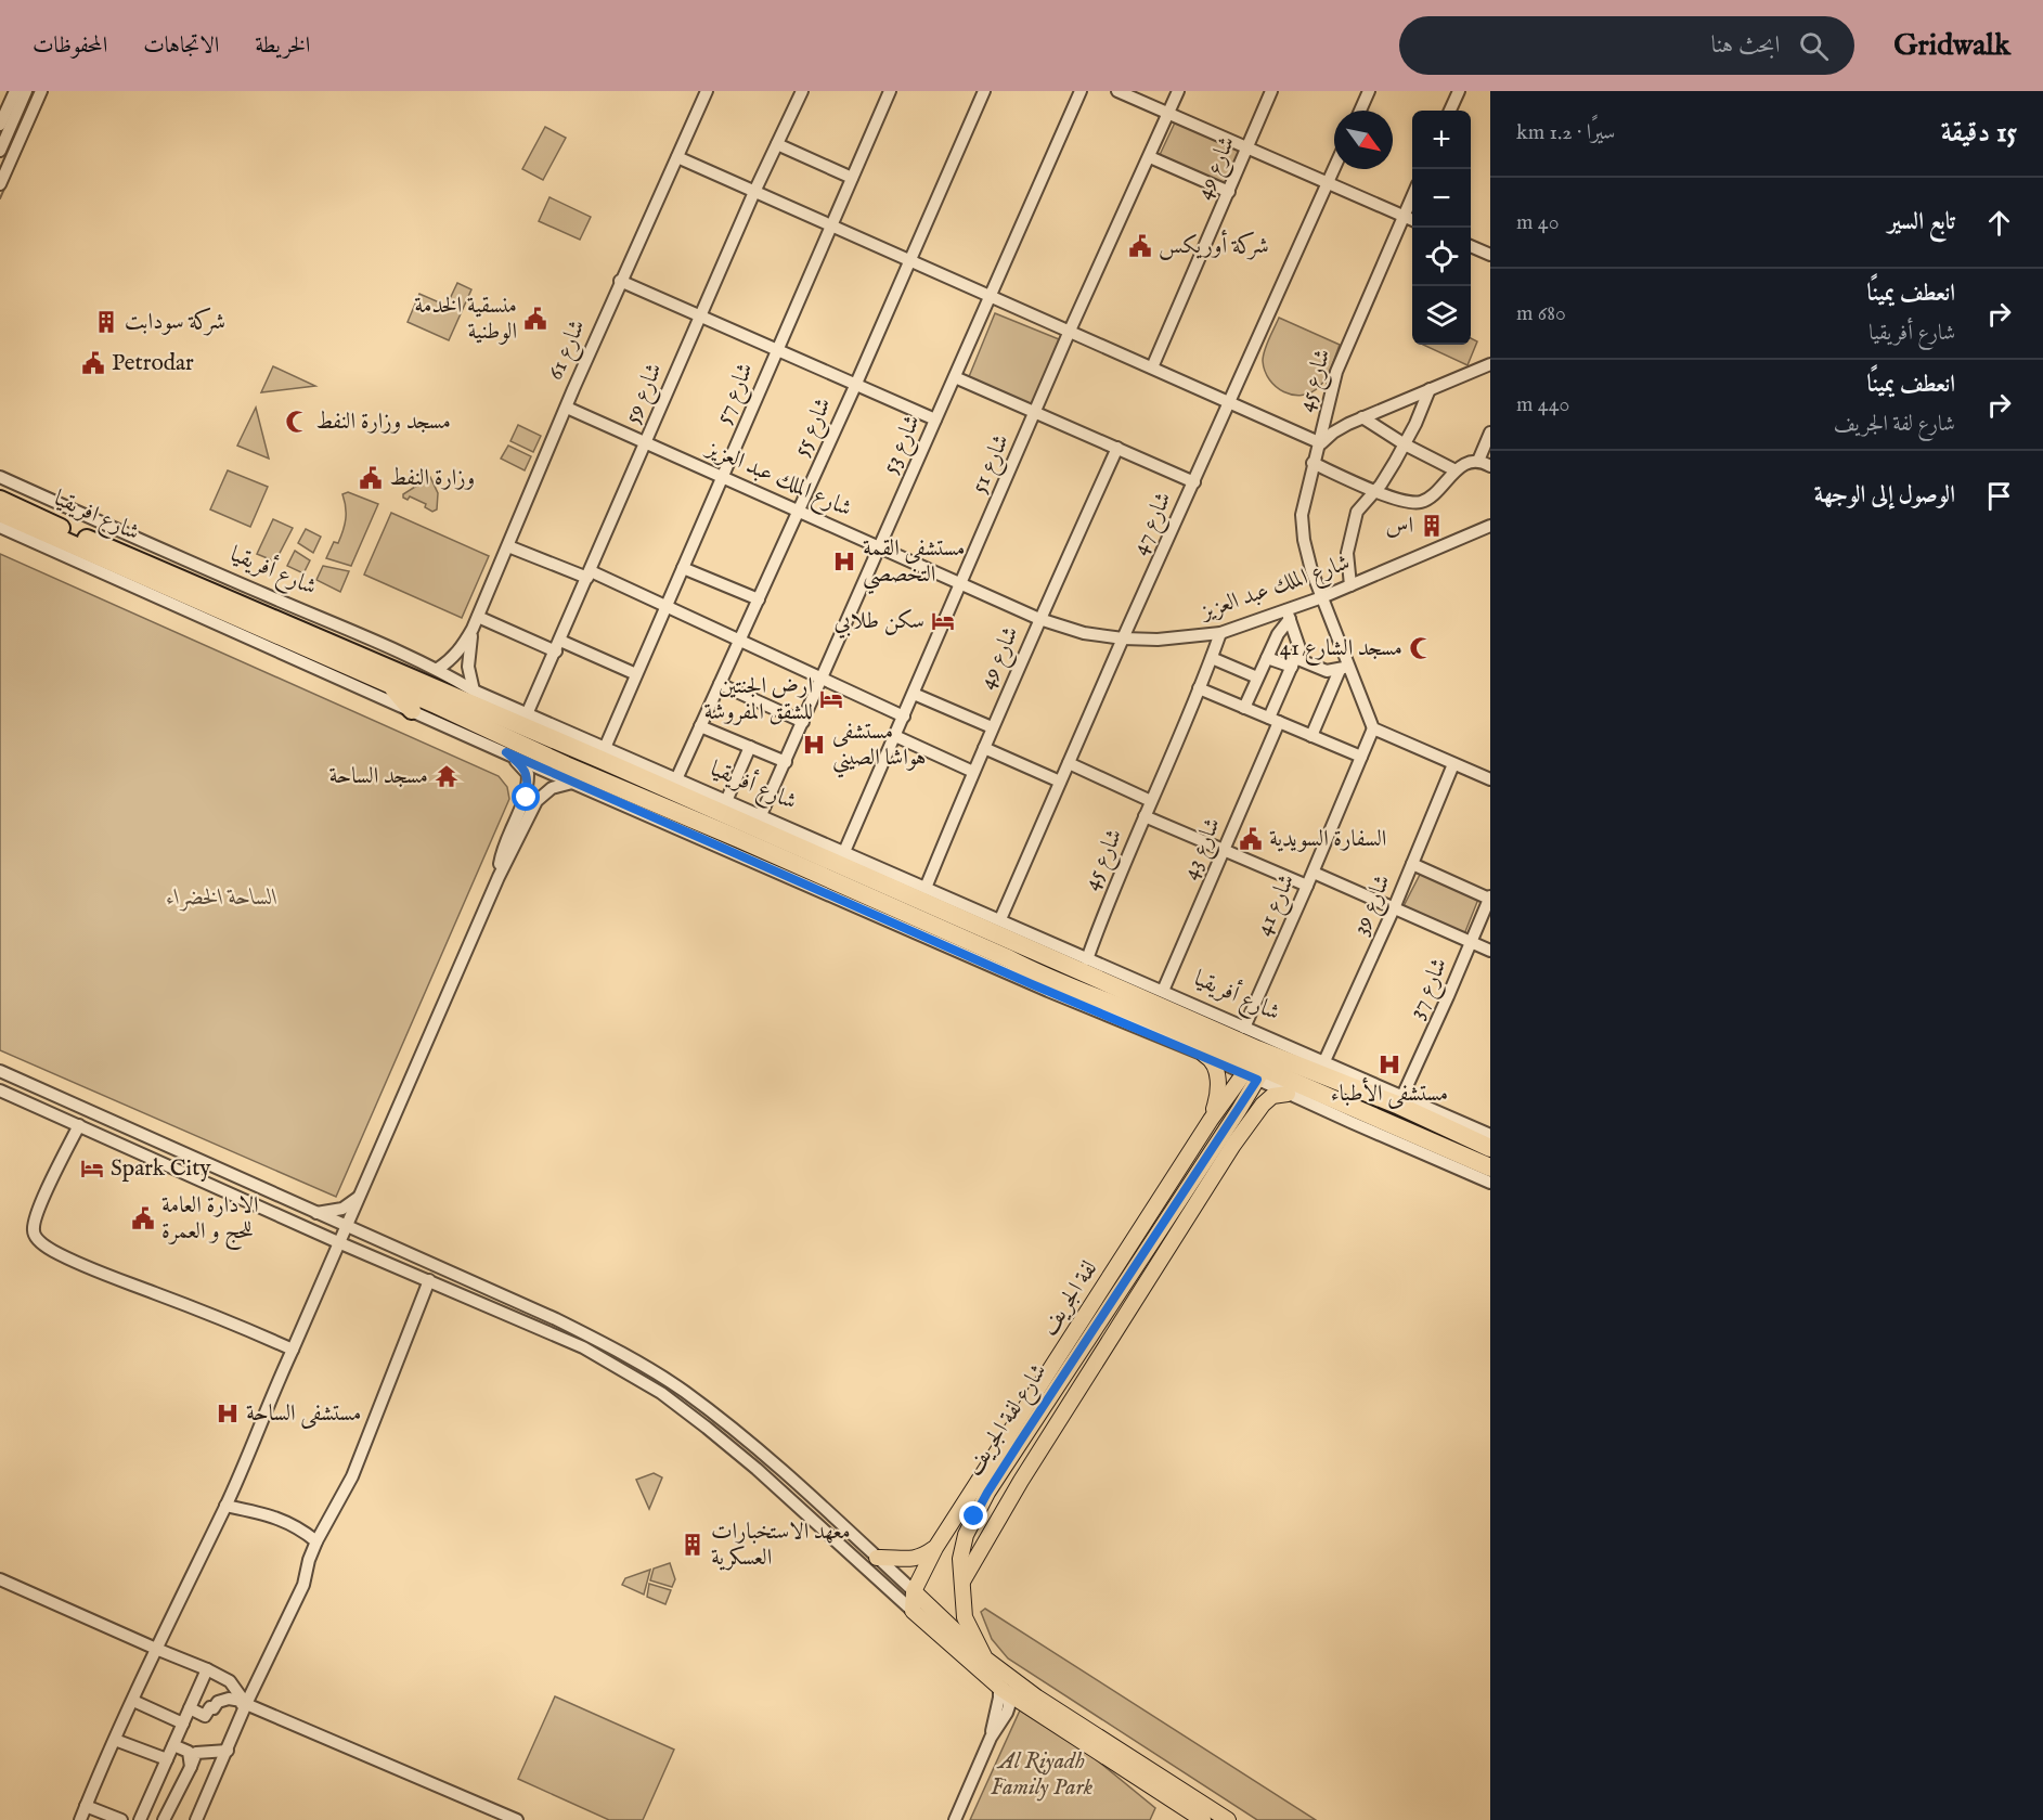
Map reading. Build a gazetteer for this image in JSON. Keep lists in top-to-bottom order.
{
  "streets": {
    "highway": ["شارع افريقيا", "شارع أفريقيا"],
    "main road": ["لفة الجريف", "شارع لفة الجريف"],
    "street": [
      "شارع 49",
      "شارع 61",
      "شارع 45",
      "شارع 59",
      "شارع 57",
      "شارع 55",
      "شارع 53",
      "شارع 51",
      "شارع الملك عبد العزيز",
      "شارع 47",
      "شارع 43",
      "شارع 41",
      "شارع 39",
      "شارع 37"
    ]
  },
  "crossings": [
    ["شارع 49", "شارع الملك عبد العزيز"],
    ["شارع 49", "شارع أفريقيا"],
    ["شارع 61", "شارع الملك عبد العزيز"],
    ["شارع 45", "شارع الملك عبد العزيز"],
    ["شارع 45", "شارع أفريقيا"],
    ["شارع 45", "شارع 41"],
    ["شارع 59", "شارع الملك عبد العزيز"],
    ["شارع 59", "شارع أفريقيا"],
    ["شارع 57", "شارع الملك عبد العزيز"],
    ["شارع 57", "شارع أفريقيا"],
    ["شارع 55", "شارع الملك عبد العزيز"],
    ["شارع 55", "شارع أفريقيا"],
    ["شارع 53", "شارع الملك عبد العزيز"],
    ["شارع 53", "شارع أفريقيا"],
    ["شارع 51", "شارع الملك عبد العزيز"],
    ["شارع 51", "شارع أفريقيا"],
    ["شارع الملك عبد العزيز", "شارع 47"],
    ["شارع افريقيا", "شارع أفريقيا"],
    ["شارع 47", "شارع أفريقيا"],
    ["شارع أفريقيا", "شارع 43"],
    ["شارع أفريقيا", "شارع 41"],
    ["شارع أفريقيا", "شارع 39"],
    ["شارع أفريقيا", "شارع 37"],
    ["شارع أفريقيا", "لفة الجريف"],
    ["شارع أفريقيا", "شارع لفة الجريف"],
    ["لفة الجريف", "شارع لفة الجريف"]
  ],
  "parks": ["الساحة الخضراء", "Al Riyadh Family Park"],
  "places": {
    "public building": [
      "شركة أوريكس",
      "منسقية الخدمة الوطنية",
      "Petrodar",
      "وزارة النفط",
      "السفارة السويدية",
      "الادارة العامة للحج و العمرة"
    ],
    "building": ["شركة سودابت", "اس", "معهد الاستخبارات العسكرية"],
    "mosque": ["مسجد وزارة النفط", "مسجد الشارع 41"],
    "hospital": [
      "مستشفى القمة التخصصي",
      "مستشفى هواشا الصيني",
      "مستشفی الأطباء",
      "مستشفى الساحة"
    ],
    "hotel": ["سكن طلابي", "ارض الجنتين للشقق المفروشة", "Spark City"],
    "temple": ["مسجد الساحة"]
  },
  "north": "bottom right",
  "page": {
    "header": "Gridwalk",
    "search": "ابحث هنا",
    "nav": ["الخريطة", "الاتجاهات", "المحفوظات"],
    "heading": ["15 دقيقة", "سيرًا · 1.2 km"],
    "map_buttons": ["+", "−"],
    "list": [
      ["تابع السير", "40 m"],
      ["انعطف يمينًا", "شارع أفريقيا", "680 m"],
      ["انعطف يمينًا", "شارع لفة الجريف", "440 m"],
      "الوصول إلى الوجهة"
    ]
  }
}
